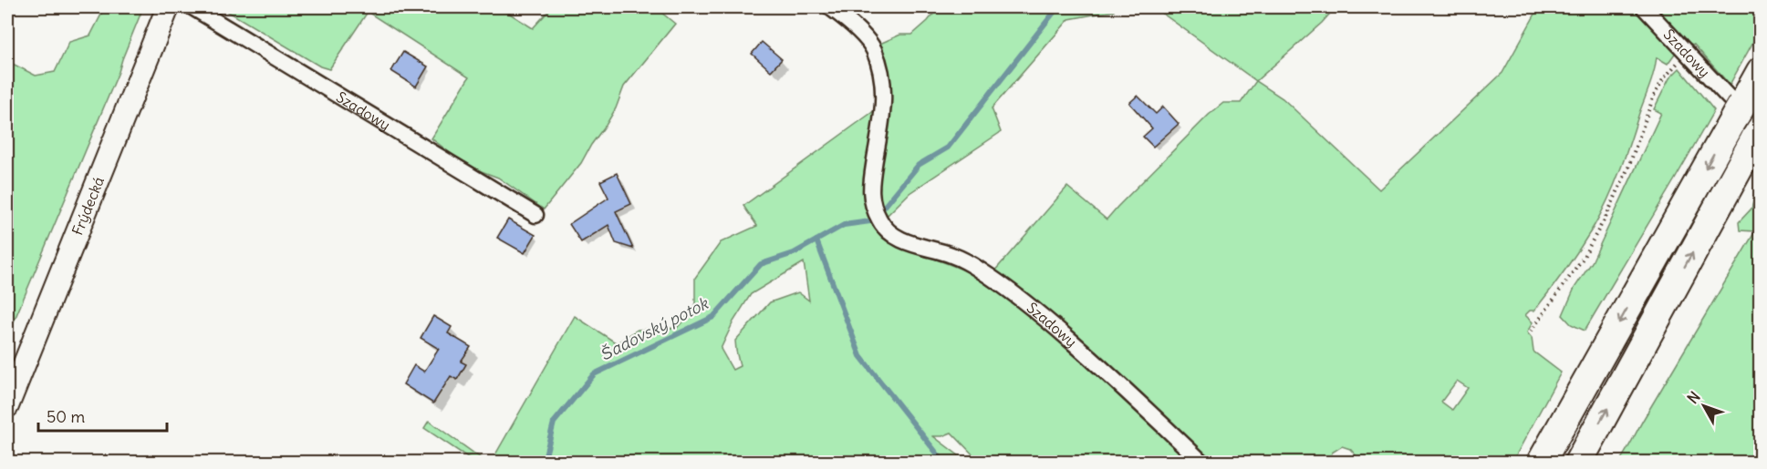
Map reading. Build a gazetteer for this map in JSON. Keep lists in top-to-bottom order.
{
  "streets": {
    "main road": ["Frýdecká"],
    "street": ["Szadowy"]
  },
  "water": ["Šadovský potok"],
  "scale_bar": "50 m",
  "north": "top left"
}
